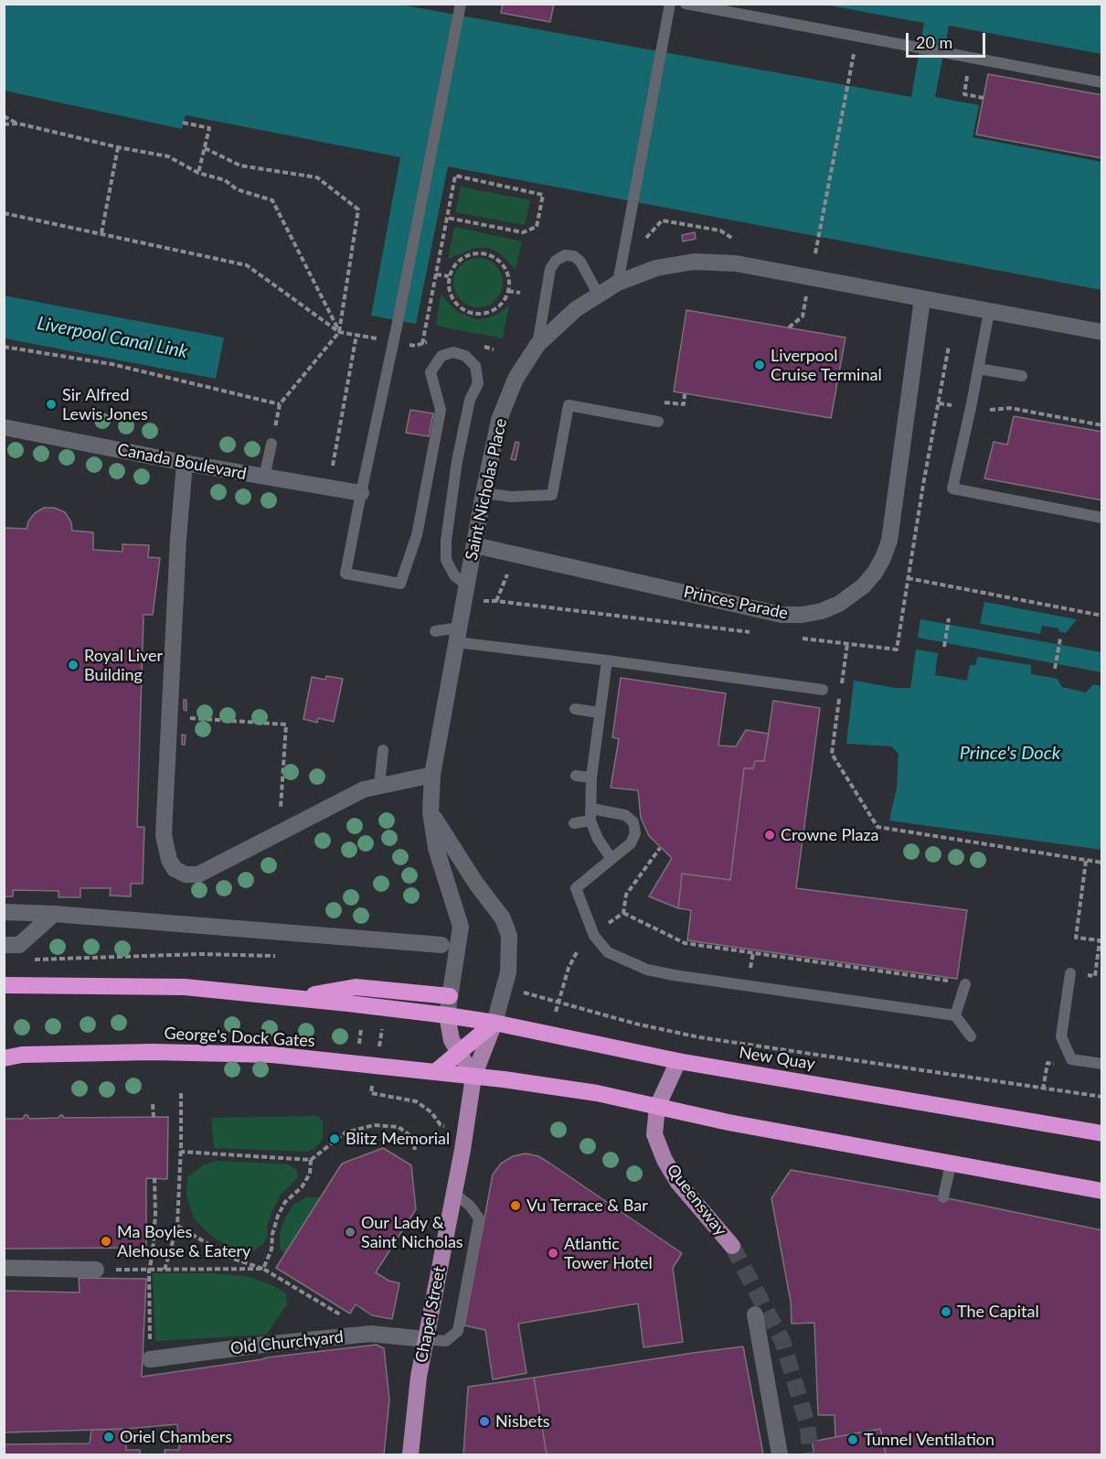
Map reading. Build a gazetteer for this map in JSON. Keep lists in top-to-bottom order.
{
  "streets": {
    "highway": ["George's Dock Gates", "New Quay"],
    "main road": ["Saint Nicholas Place", "Queensway", "Chapel Street"],
    "street": ["Canada Boulevard", "Princes Parade", "Old Churchyard"]
  },
  "crossings": [
    ["Saint Nicholas Place", "Princes Parade"],
    ["Saint Nicholas Place", "George's Dock Gates"],
    ["Saint Nicholas Place", "New Quay"],
    ["Saint Nicholas Place", "Chapel Street"],
    ["George's Dock Gates", "Chapel Street"],
    ["New Quay", "Queensway"],
    ["Chapel Street", "Old Churchyard"]
  ],
  "water": ["Liverpool Canal Link", "Prince's Dock"],
  "places": [
    "Liverpool Cruise Terminal",
    "Sir Alfred Lewis Jones",
    "Royal Liver Building",
    "Crowne Plaza",
    "Blitz Memorial",
    "Vu Terrace & Bar",
    "Our Lady & Saint Nicholas",
    "Ma Boyles Alehouse & Eatery",
    "Atlantic Tower Hotel",
    "The Capital",
    "Nisbets",
    "Oriel Chambers",
    "Tunnel Ventilation"
  ],
  "scale_bar": "20 m"
}
